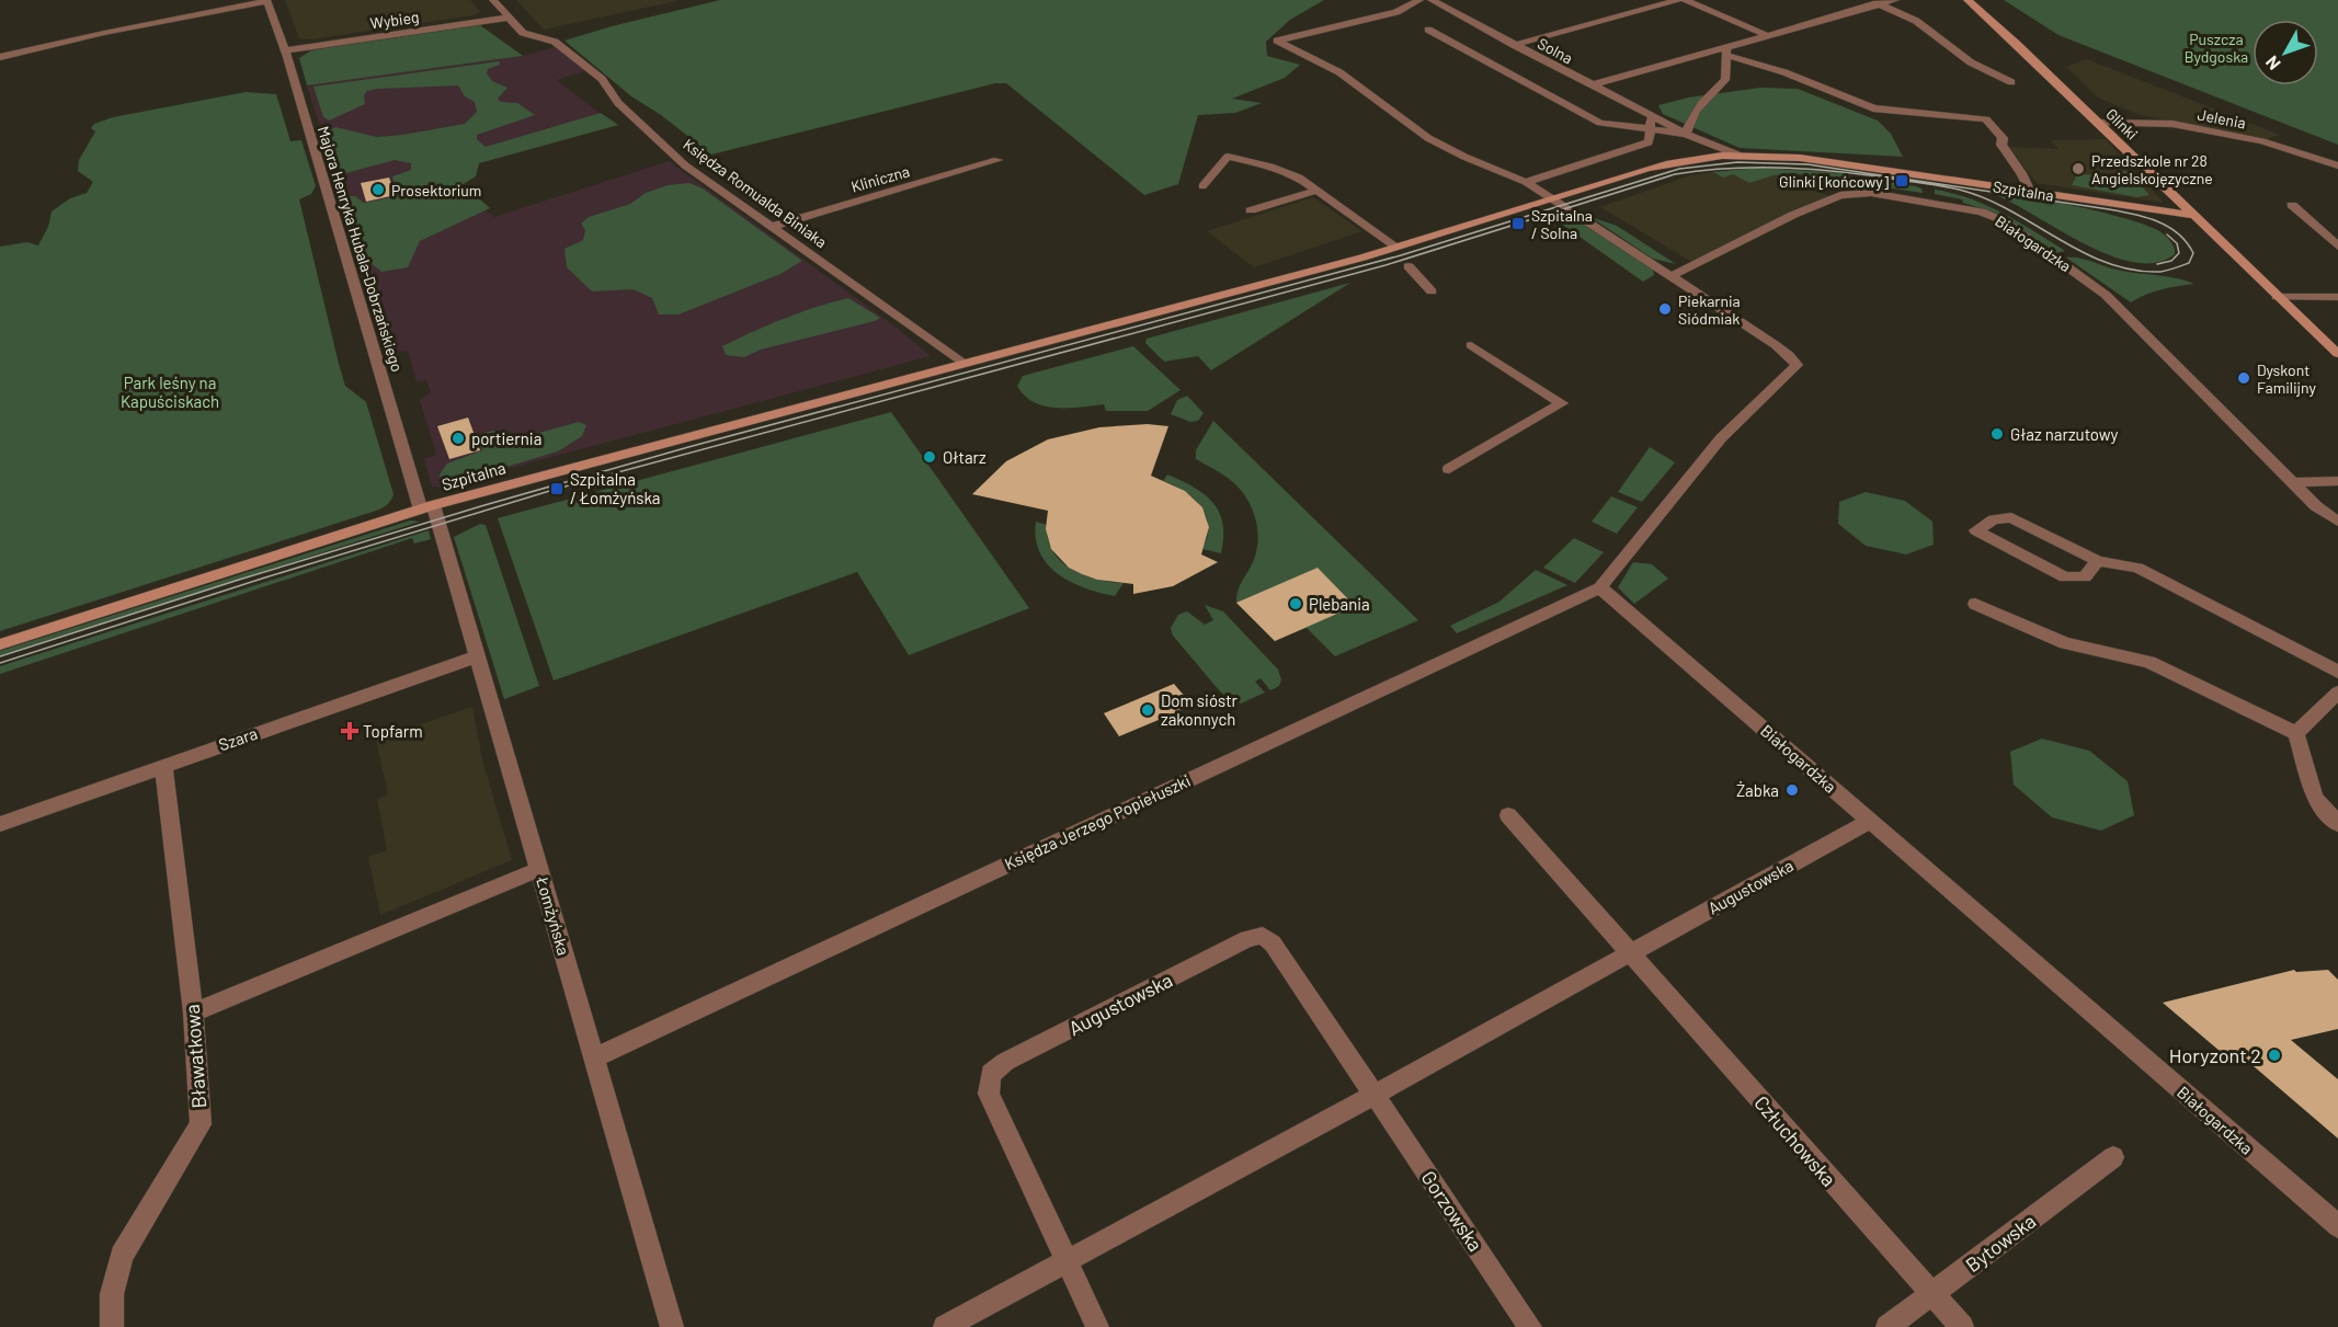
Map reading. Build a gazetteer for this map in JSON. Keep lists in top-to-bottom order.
{
  "streets": {
    "street": [
      "Wybieg",
      "Solna",
      "Jelenia",
      "Glinki",
      "Kliniczna",
      "Szpitalna",
      "Księdza Romualda Biniaka",
      "Białogardzka",
      "Majora Henryka Hubala-Dobrzańskiego",
      "Szara",
      "Księdza Jerzego Popiełuszki",
      "Augustowska",
      "Łomżyńska",
      "Bławatkowa",
      "Człuchowska",
      "Gorzowska",
      "Bytowska"
    ]
  },
  "crossings": [
    ["Wybieg", "Księdza Romualda Biniaka"],
    ["Wybieg", "Majora Henryka Hubala-Dobrzańskiego"],
    ["Solna", "Szpitalna"],
    ["Jelenia", "Glinki"],
    ["Glinki", "Szpitalna"],
    ["Kliniczna", "Księdza Romualda Biniaka"],
    ["Szpitalna", "Księdza Romualda Biniaka"],
    ["Szpitalna", "Majora Henryka Hubala-Dobrzańskiego"],
    ["Szpitalna", "Łomżyńska"],
    ["Białogardzka", "Księdza Jerzego Popiełuszki"],
    ["Białogardzka", "Augustowska"],
    ["Majora Henryka Hubala-Dobrzańskiego", "Łomżyńska"],
    ["Szara", "Łomżyńska"],
    ["Szara", "Bławatkowa"],
    ["Księdza Jerzego Popiełuszki", "Łomżyńska"],
    ["Augustowska", "Człuchowska"],
    ["Augustowska", "Gorzowska"],
    ["Człuchowska", "Bytowska"]
  ],
  "parks": ["Puszcza Bydgoska", "Park leśny na Kapuściskach"],
  "places": {
    "other": [
      "Przedszkole nr 28 Angielskojęzyczne",
      "Prosektorium",
      "Piekarnia Siódmiak",
      "Dyskont Familijny",
      "Głaz narzutowy",
      "portiernia",
      "Ołtarz",
      "Plebania",
      "Dom sióstr zakonnych",
      "Żabka",
      "Horyzont 2"
    ],
    "transit": ["Glinki [końcowy]", "Szpitalna / Solna", "Szpitalna / Łomżyńska"],
    "health": ["Topfarm"]
  },
  "north": "bottom left"
}
